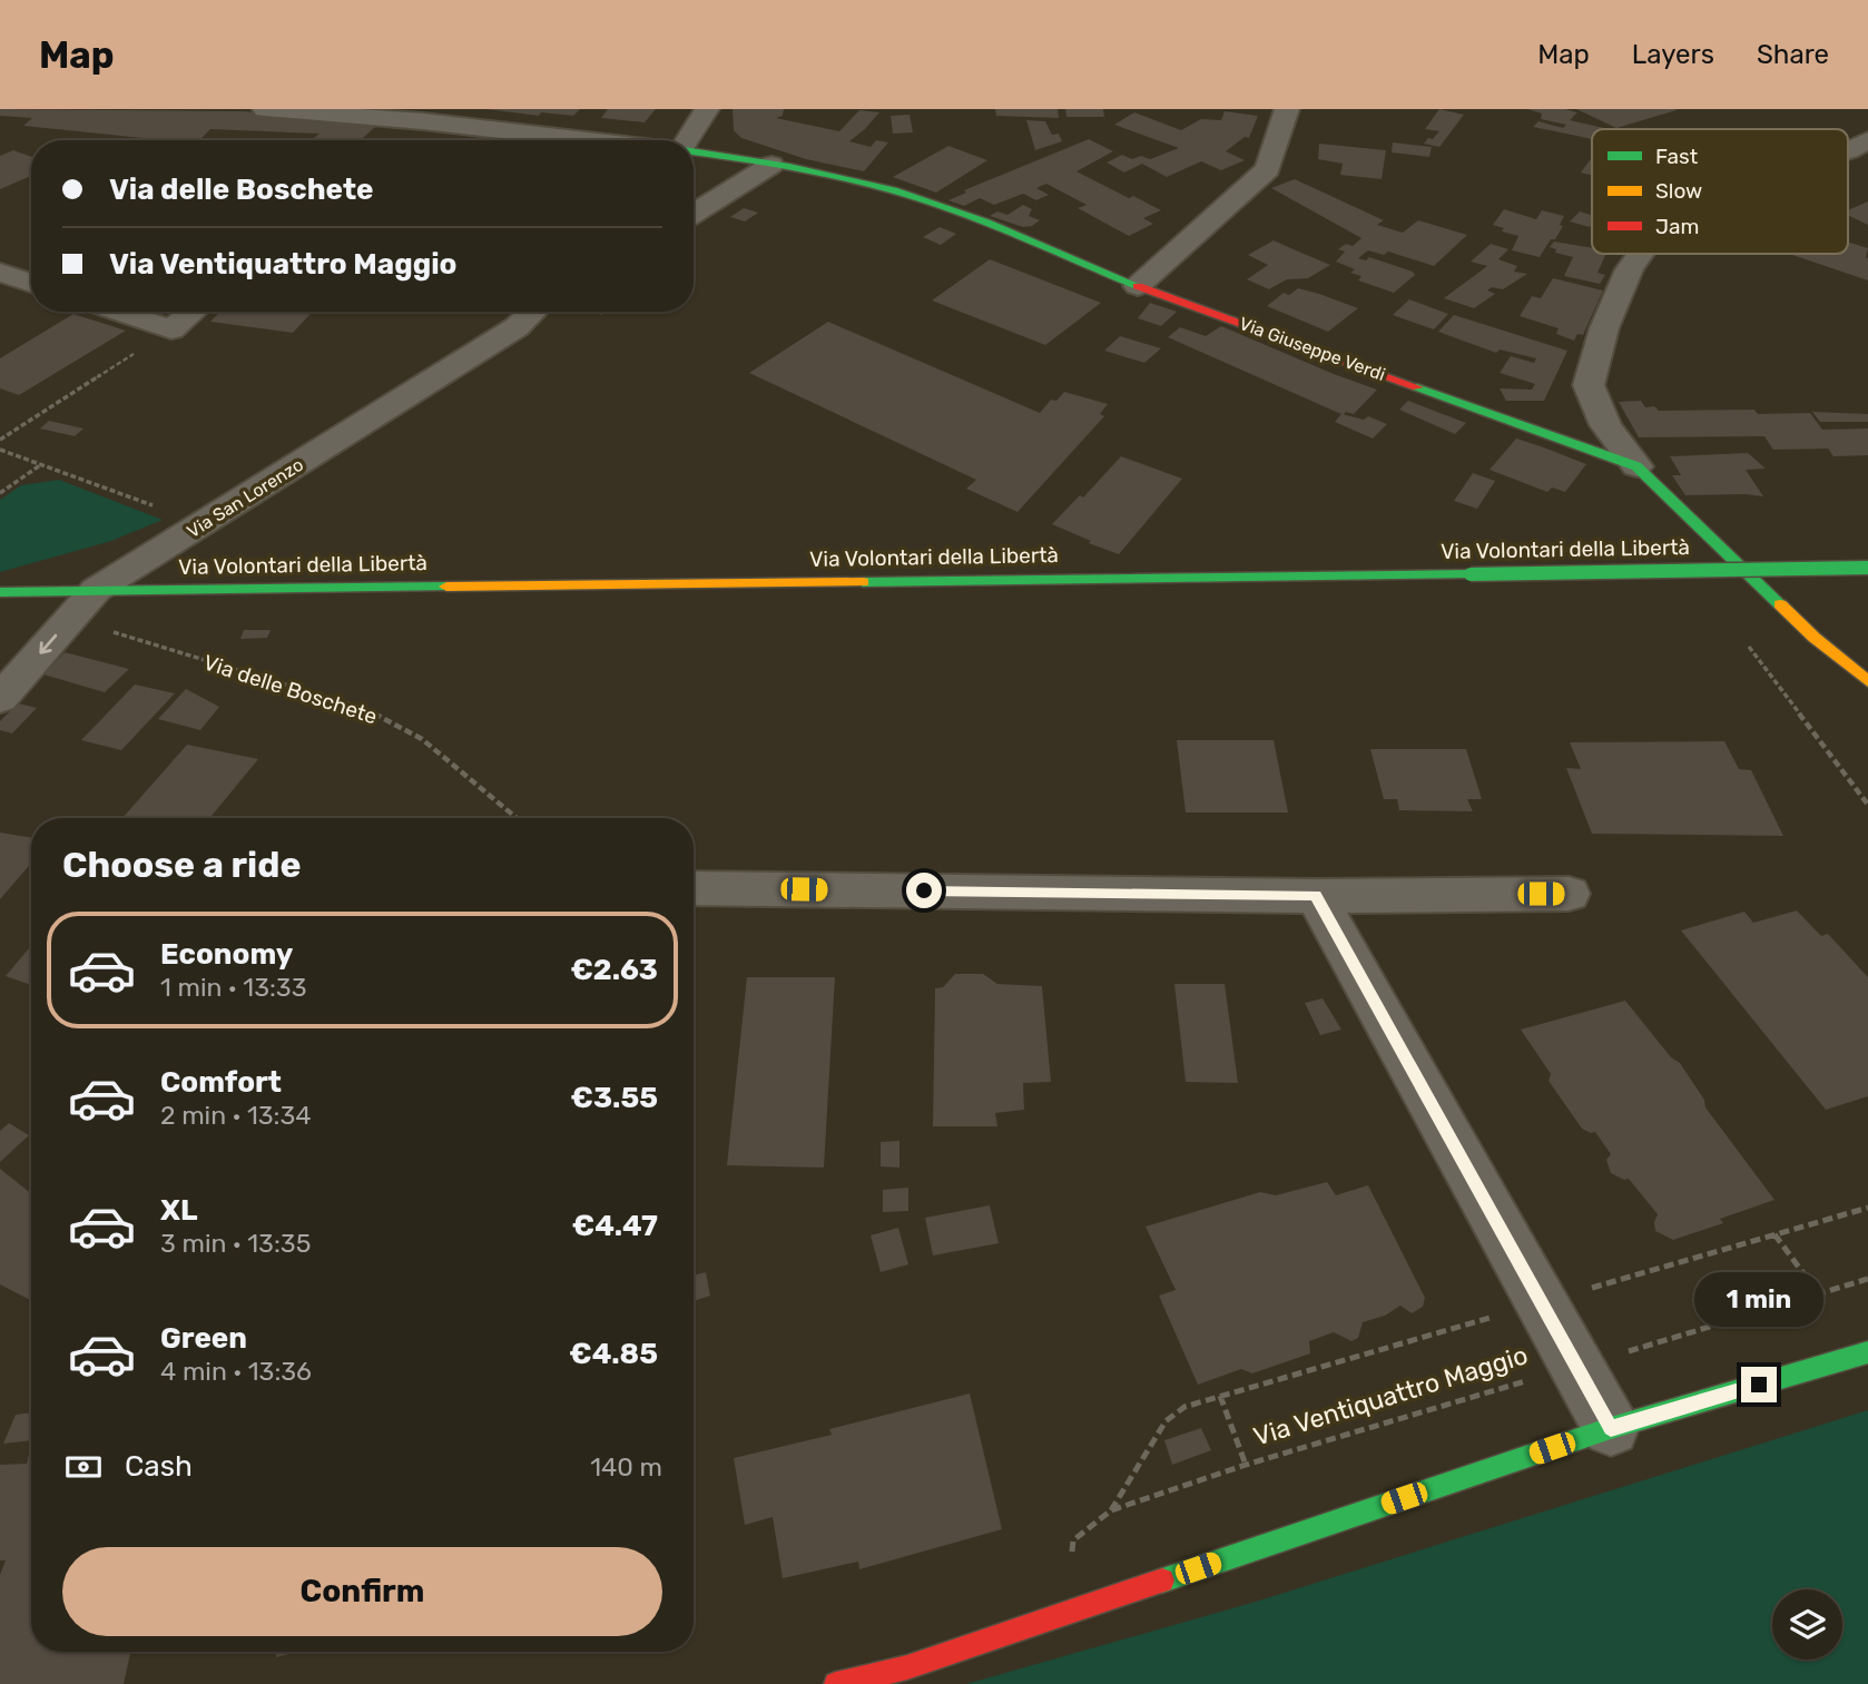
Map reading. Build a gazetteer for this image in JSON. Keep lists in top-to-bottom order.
{
  "streets": {
    "street": ["Via Giuseppe Verdi", "Via San Lorenzo", "Via Volontari della Libertà"],
    "path": ["Via delle Boschete", "Via Ventiquattro Maggio"]
  },
  "crossings": [
    ["Via San Lorenzo", "Via Volontari della Libertà"],
    ["Via San Lorenzo", "Via delle Boschete"]
  ],
  "legend": ["Fast", "Slow", "Jam"],
  "page": {
    "header": "Map",
    "nav": ["Map", "Layers", "Share"],
    "banner": ["Via delle Boschete", "Via Ventiquattro Maggio"],
    "heading": "Choose a ride",
    "list": [
      {
        "name": "Economy",
        "note": "1 min · 13:33",
        "value": "€2.63"
      },
      {
        "name": "Comfort",
        "note": "2 min · 13:34",
        "value": "€3.55"
      },
      {
        "name": "XL",
        "note": "3 min · 13:35",
        "value": "€4.47"
      },
      {
        "name": "Green",
        "note": "4 min · 13:36",
        "value": "€4.85"
      }
    ],
    "bubble": "1 min",
    "pay": ["Cash", "140 m"],
    "buttons": "Confirm"
  }
}
